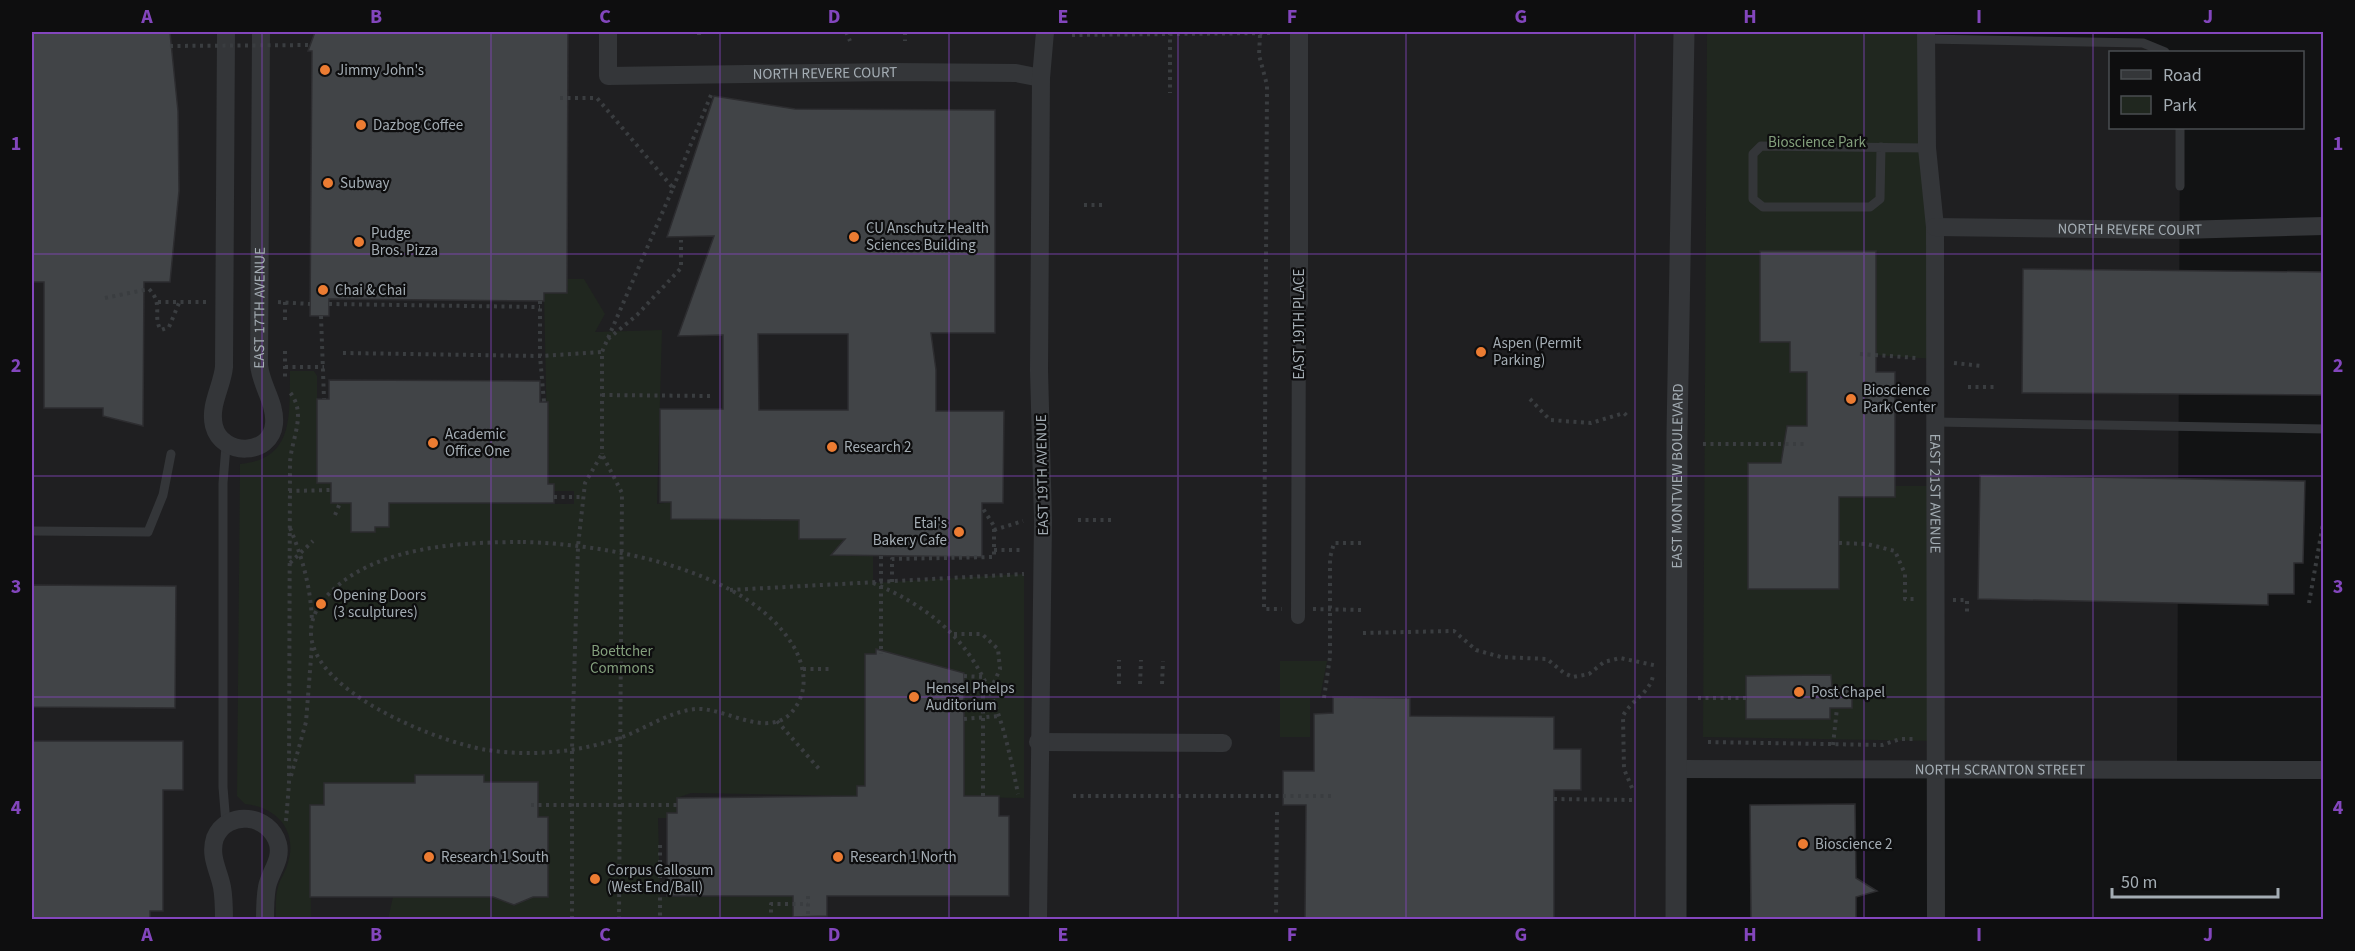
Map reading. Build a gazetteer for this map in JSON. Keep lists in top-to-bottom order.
{
  "streets": {
    "street": [
      "NORTH REVERE COURT",
      "EAST 17TH AVENUE",
      "EAST 19TH PLACE",
      "EAST 19TH AVENUE",
      "EAST MONTVIEW BOULEVARD",
      "EAST 21ST AVENUE",
      "NORTH SCRANTON STREET"
    ]
  },
  "crossings": [
    ["NORTH REVERE COURT", "EAST 19TH AVENUE"],
    ["NORTH REVERE COURT", "EAST 21ST AVENUE"],
    ["EAST MONTVIEW BOULEVARD", "NORTH SCRANTON STREET"],
    ["EAST 21ST AVENUE", "NORTH SCRANTON STREET"]
  ],
  "parks": ["Bioscience Park", "Boettcher Commons"],
  "places": [
    "Jimmy John's",
    "Dazbog Coffee",
    "Subway",
    "CU Anschutz Health Sciences Building",
    "Pudge Bros. Pizza",
    "Chai & Chai",
    "Aspen (Permit Parking)",
    "Bioscience Park Center",
    "Academic Office One",
    "Research 2",
    "Etai's Bakery Cafe",
    "Opening Doors (3 sculptures)",
    "Post Chapel",
    "Hensel Phelps Auditorium",
    "Bioscience 2",
    "Research 1 South",
    "Research 1 North",
    "Corpus Callosum (West End/Ball)"
  ],
  "legend": ["Road", "Park"],
  "scale_bar": "50 m",
  "grid": {
    "columns": [
      "A",
      "B",
      "C",
      "D",
      "E",
      "F",
      "G",
      "H",
      "I",
      "J"
    ],
    "rows": [
      "1",
      "2",
      "3",
      "4"
    ]
  }
}
